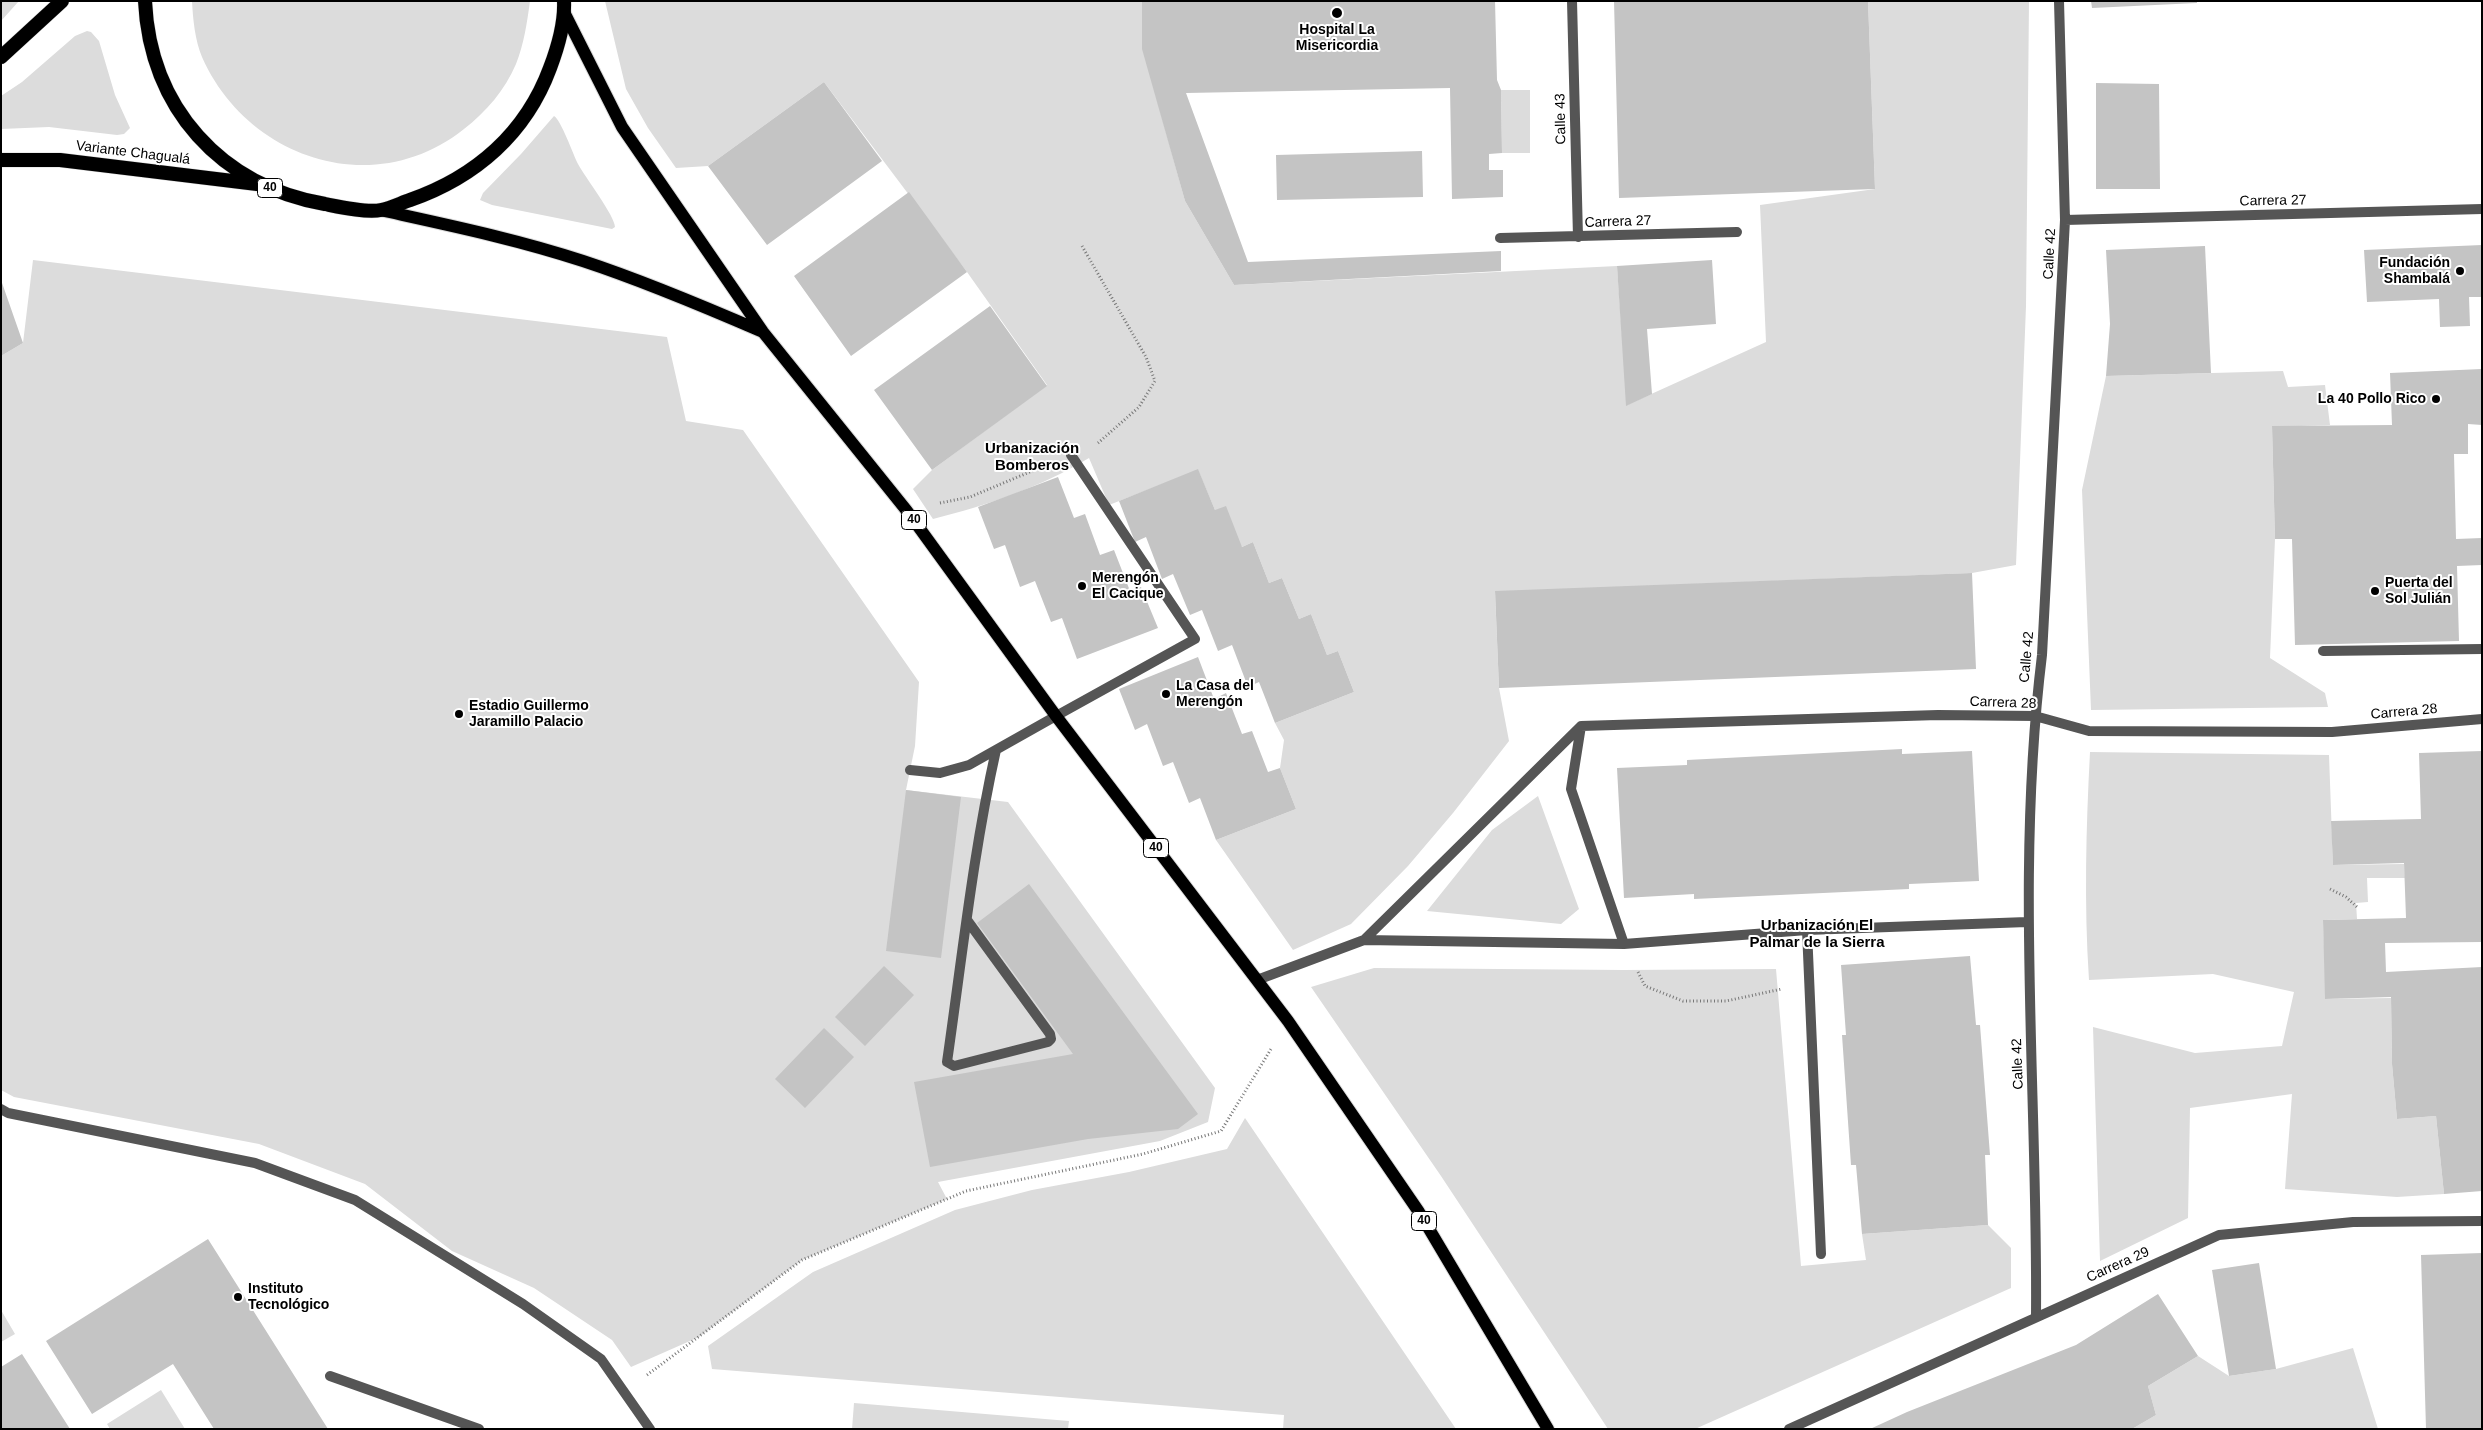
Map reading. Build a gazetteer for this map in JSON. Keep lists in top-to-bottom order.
{
  "streets": {
    "highway": ["Variante Chagualá", "40"],
    "street": [
      "Calle 43",
      "Carrera 27",
      "Calle 42",
      "Carrera 28",
      "Carrera 29"
    ]
  },
  "crossings": [
    ["Calle 43", "Carrera 27"],
    ["Variante Chagualá", "40"],
    ["Carrera 27", "Calle 42"],
    ["Calle 42", "Carrera 28"],
    ["Calle 42", "Carrera 29"]
  ],
  "districts": ["Urbanización Bomberos", "Urbanización El Palmar de la Sierra"],
  "places": [
    "Hospital La Misericordia",
    "Fundación Shambalá",
    "La 40 Pollo Rico",
    "Merengón El Cacique",
    "Puerta del Sol Julián",
    "La Casa del Merengón",
    "Estadio Guillermo Jaramillo Palacio",
    "Instituto Tecnológico"
  ]
}
